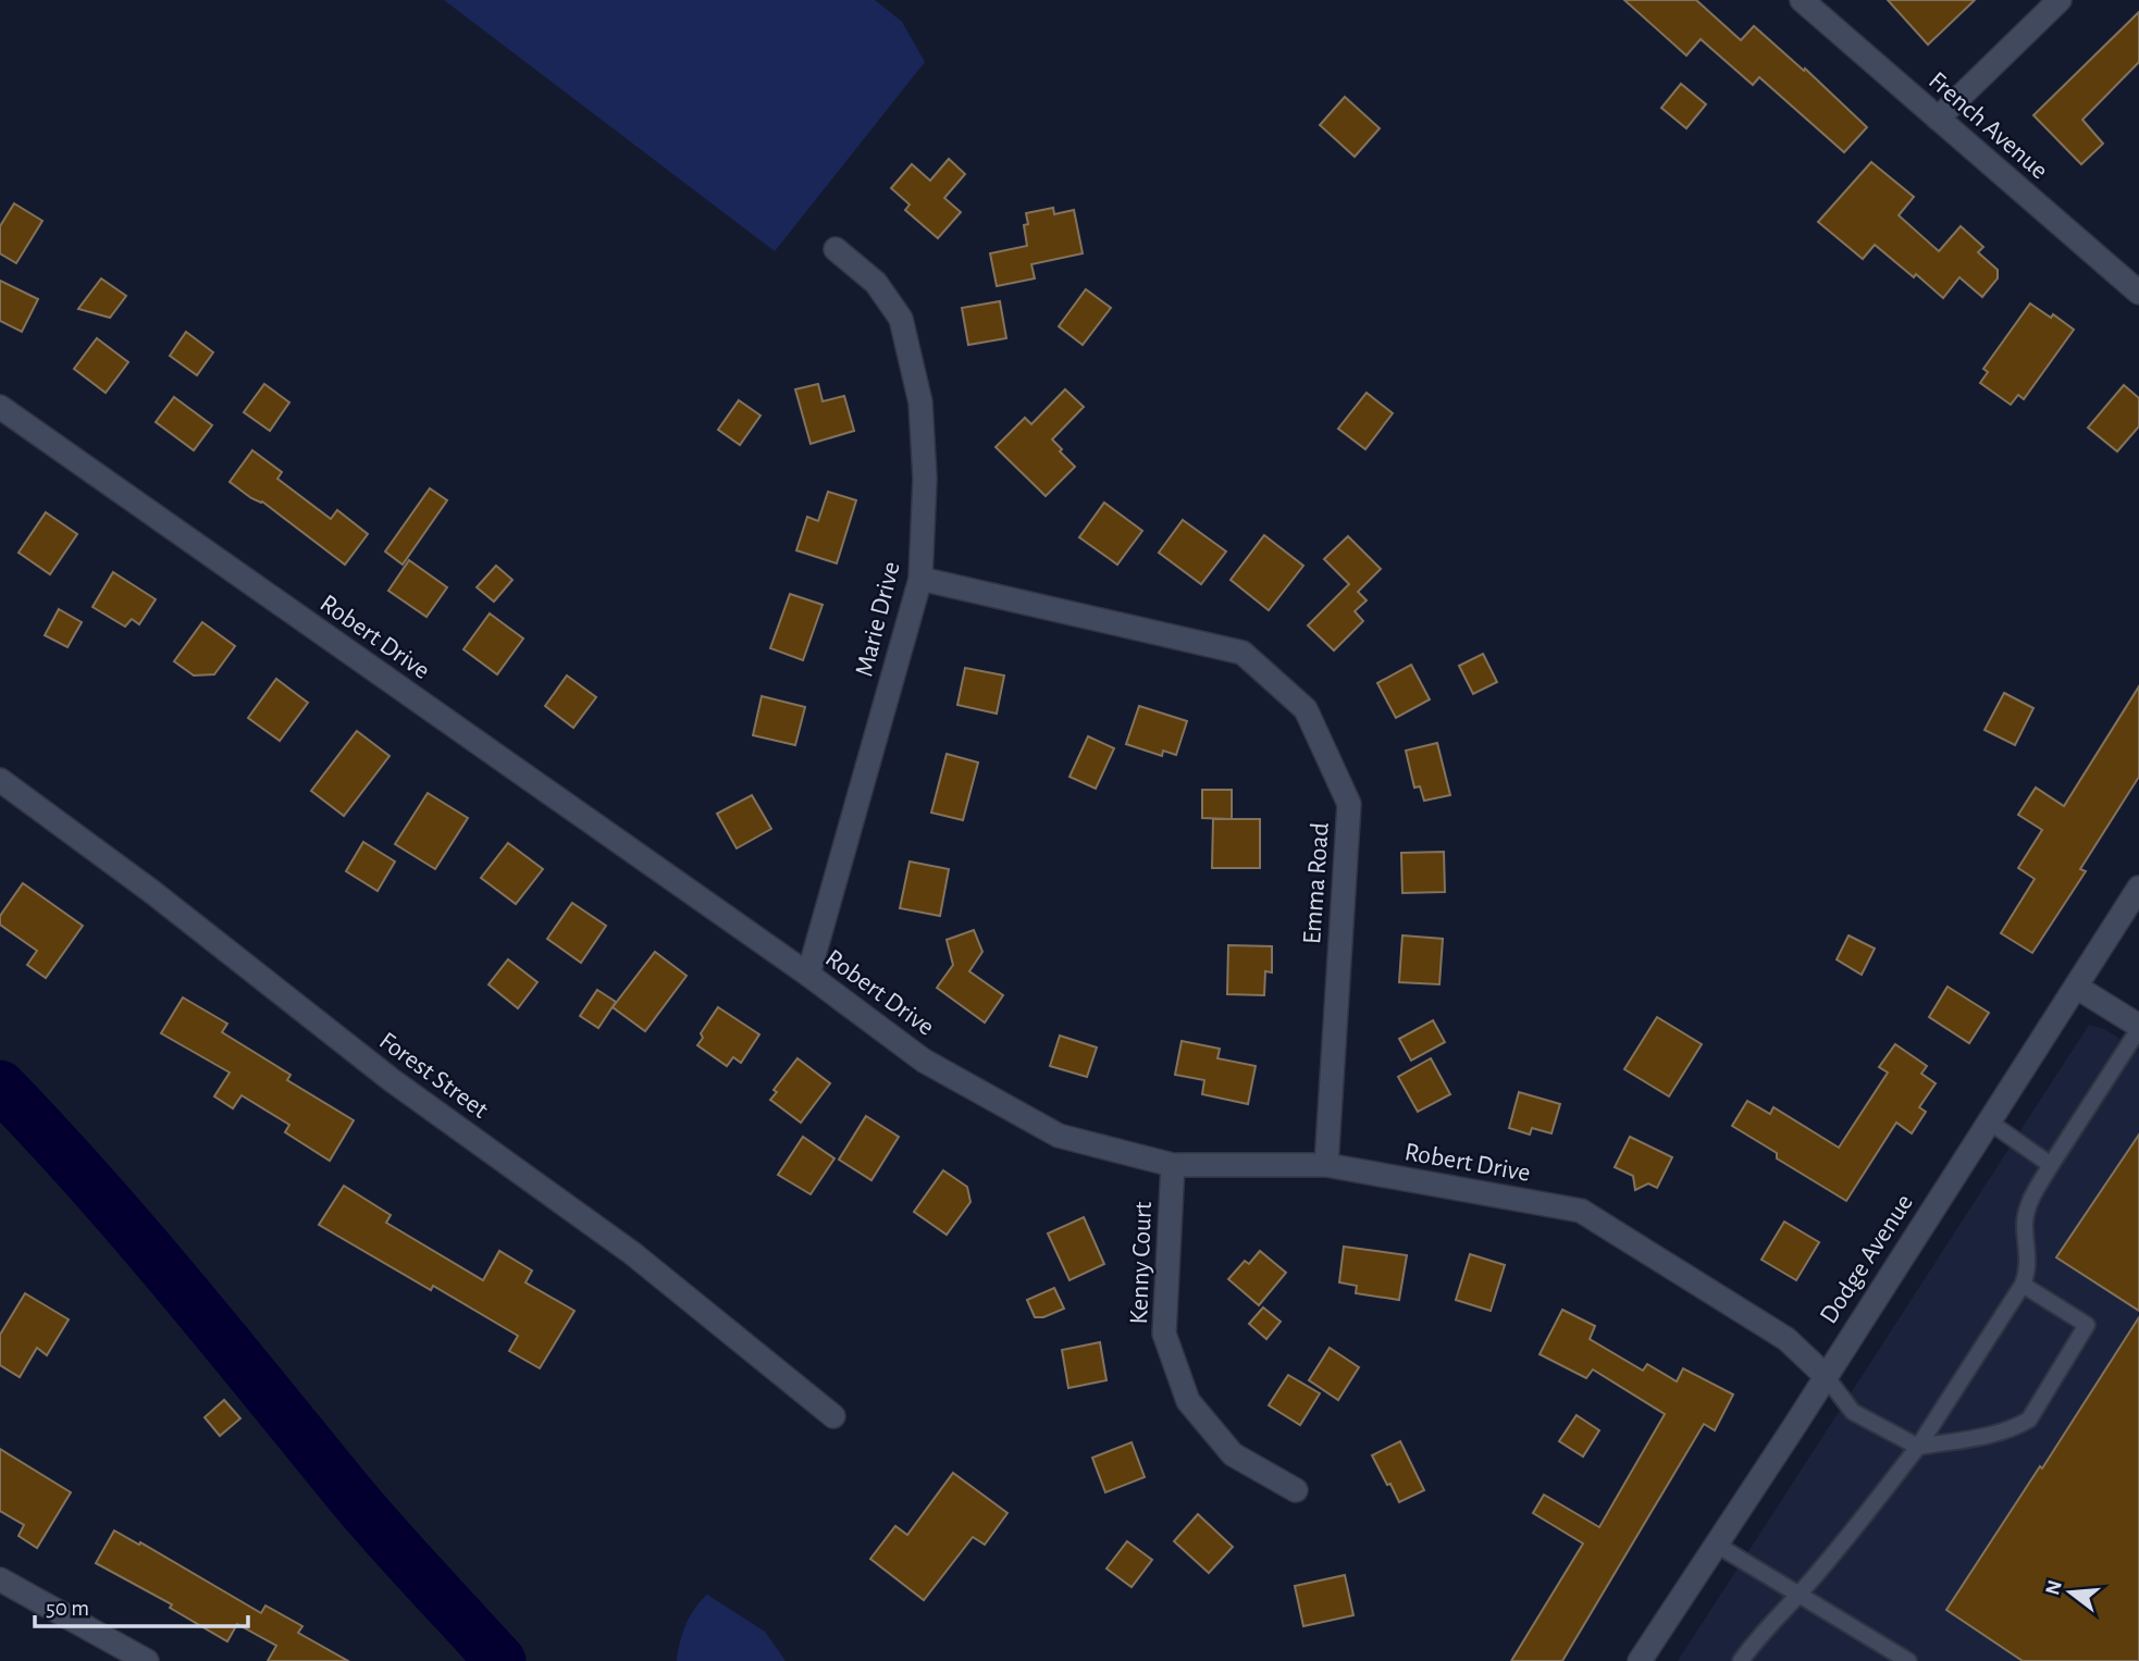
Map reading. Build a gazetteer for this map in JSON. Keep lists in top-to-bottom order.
{
  "streets": {
    "street": [
      "French Avenue",
      "Marie Drive",
      "Robert Drive",
      "Emma Road",
      "Forest Street",
      "Dodge Avenue",
      "Kenny Court"
    ]
  },
  "crossings": [
    ["Marie Drive", "Robert Drive"],
    ["Marie Drive", "Emma Road"],
    ["Robert Drive", "Emma Road"],
    ["Robert Drive", "Dodge Avenue"],
    ["Robert Drive", "Kenny Court"]
  ],
  "scale_bar": "50 m",
  "north": "left"
}
